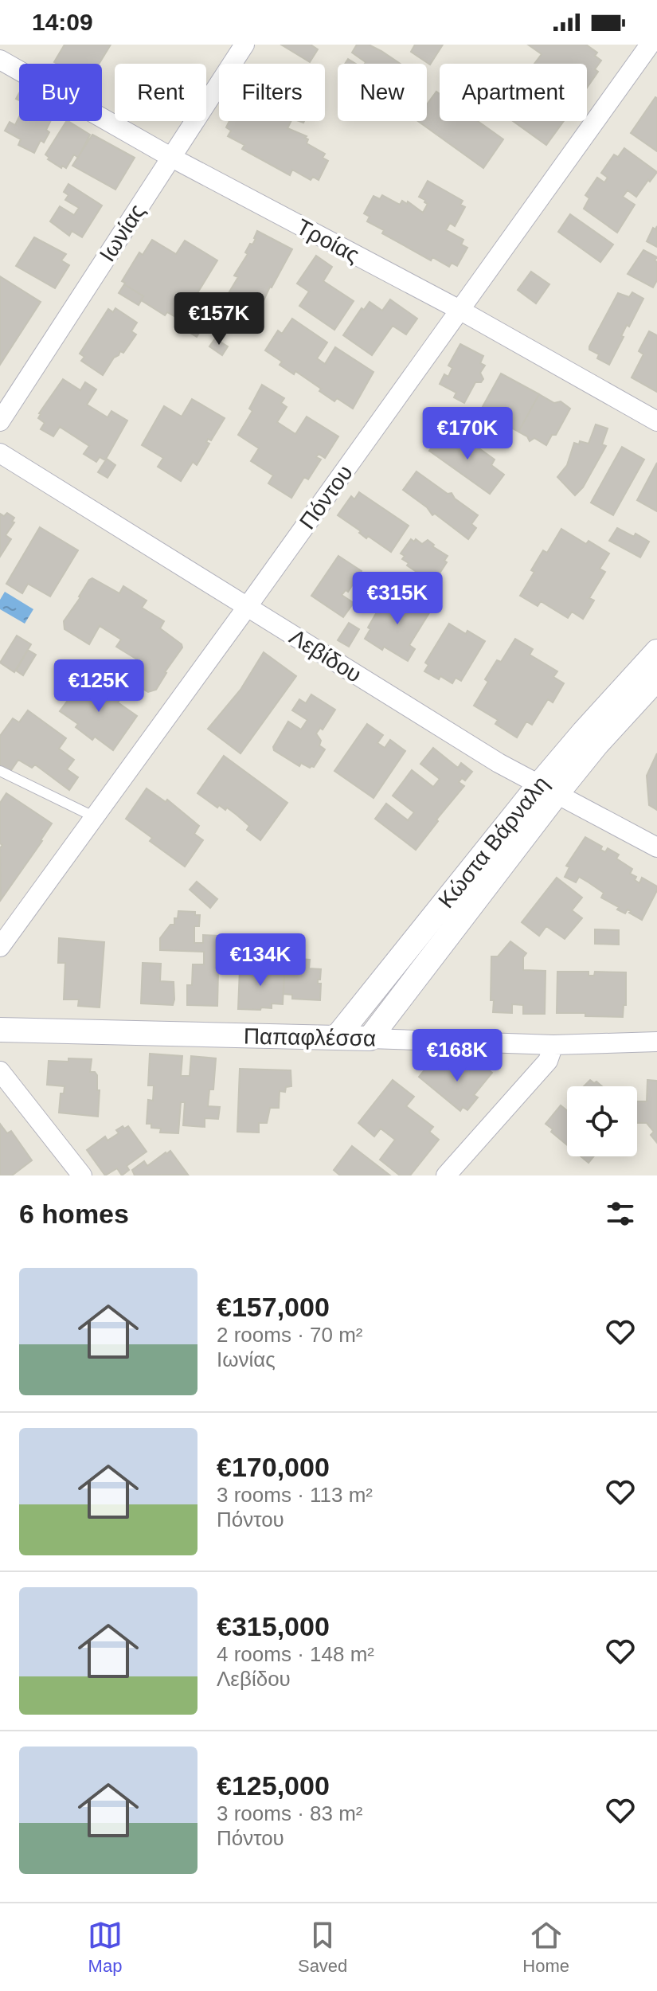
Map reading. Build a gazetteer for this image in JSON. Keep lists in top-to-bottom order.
{
  "streets": {
    "street": [
      "Ιωνίας",
      "Τροίας",
      "Πόντου",
      "Λεβίδου",
      "Κώστα Βάρναλη",
      "Παπαφλέσσα"
    ]
  },
  "crossings": [
    ["Ιωνίας", "Τροίας"],
    ["Τροίας", "Πόντου"],
    ["Πόντου", "Λεβίδου"],
    ["Λεβίδου", "Κώστα Βάρναλη"],
    ["Κώστα Βάρναλη", "Παπαφλέσσα"]
  ],
  "page": {
    "status": "14:09",
    "chip": [
      "Buy",
      "Rent",
      "Filters",
      "New",
      "Apartment"
    ],
    "price": [
      "€157K",
      "€170K",
      "€315K",
      "€125K",
      "€134K",
      "€168K"
    ],
    "heading": "6 homes",
    "list": [
      {
        "name": "€157,000",
        "note": "2 rooms · 70 m² · Ιωνίας"
      },
      {
        "name": "€170,000",
        "note": "3 rooms · 113 m² · Πόντου"
      },
      {
        "name": "€315,000",
        "note": "4 rooms · 148 m² · Λεβίδου"
      },
      {
        "name": "€125,000",
        "note": "3 rooms · 83 m² · Πόντου"
      }
    ],
    "tabs": ["Map", "Saved", "Home"]
  }
}
